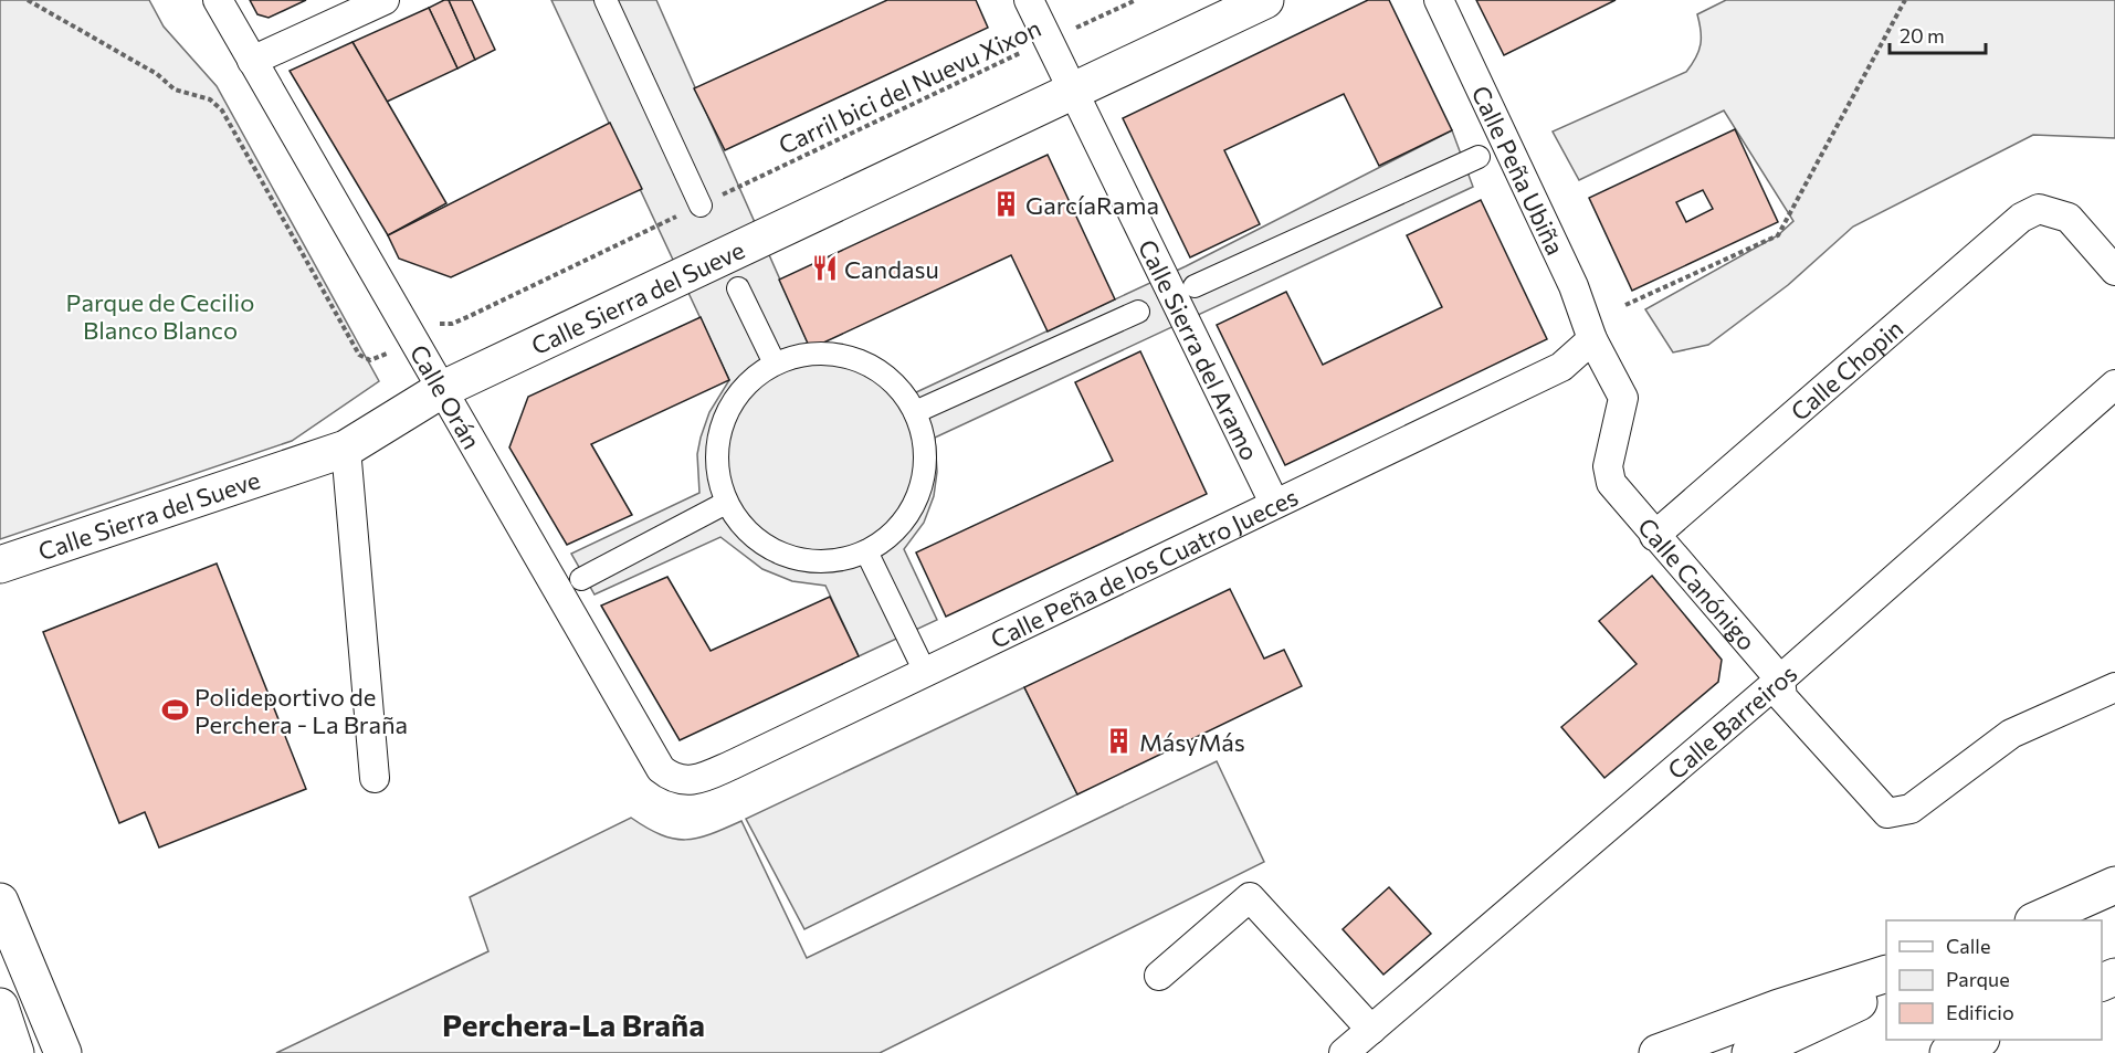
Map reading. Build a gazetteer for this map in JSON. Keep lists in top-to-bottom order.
{
  "streets": {
    "main road": ["Calle Sierra del Sueve"],
    "street": [
      "Calle Peña Ubiña",
      "Calle Sierra del Aramo",
      "Calle Chopin",
      "Calle Orán",
      "Calle Peña de los Cuatro Jueces",
      "Calle Canónigo",
      "Calle Barreiros"
    ],
    "path": ["Carril bici del Nuevu Xixon"]
  },
  "crossings": [
    ["Carril bici del Nuevu Xixon", "Calle Sierra del Aramo"],
    ["Calle Peña Ubiña", "Calle Peña de los Cuatro Jueces"],
    ["Calle Peña Ubiña", "Calle Canónigo"],
    ["Calle Sierra del Sueve", "Calle Sierra del Aramo"],
    ["Calle Sierra del Sueve", "Calle Orán"],
    ["Calle Sierra del Aramo", "Calle Peña de los Cuatro Jueces"],
    ["Calle Chopin", "Calle Canónigo"],
    ["Calle Orán", "Calle Peña de los Cuatro Jueces"],
    ["Calle Peña de los Cuatro Jueces", "Calle Canónigo"],
    ["Calle Canónigo", "Calle Barreiros"]
  ],
  "districts": ["Perchera-La Braña"],
  "parks": ["Parque de Cecilio Blanco Blanco"],
  "places": {
    "building": ["GarcíaRama", "MásyMás"],
    "restaurant": ["Candasu"],
    "sports": ["Polideportivo de Perchera - La Braña"]
  },
  "legend": ["Calle", "Parque", "Edificio"],
  "scale_bar": "20 m"
}
